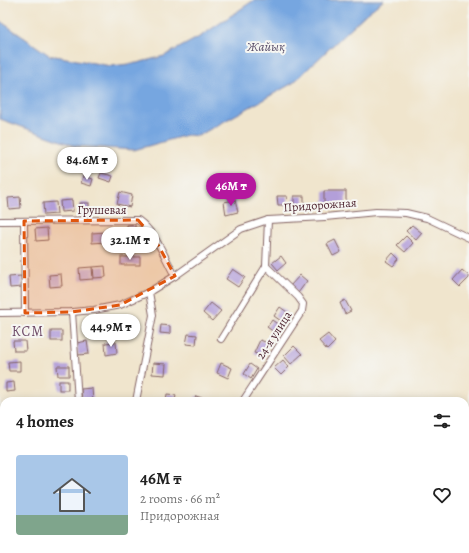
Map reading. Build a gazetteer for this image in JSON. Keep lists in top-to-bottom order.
{
  "streets": {
    "street": ["Придорожная", "Грушевая", "24-я улица"]
  },
  "crossings": [
    ["Придорожная", "Грушевая"]
  ],
  "districts": ["КСМ"],
  "water": ["Жайық"],
  "page": {
    "price": [
      "84.6M ₸",
      "46M ₸",
      "32.1M ₸",
      "44.9M ₸"
    ],
    "heading": "4 homes",
    "list": [
      {
        "name": "46M ₸",
        "note": "2 rooms · 66 m² · Придорожная"
      }
    ]
  }
}
